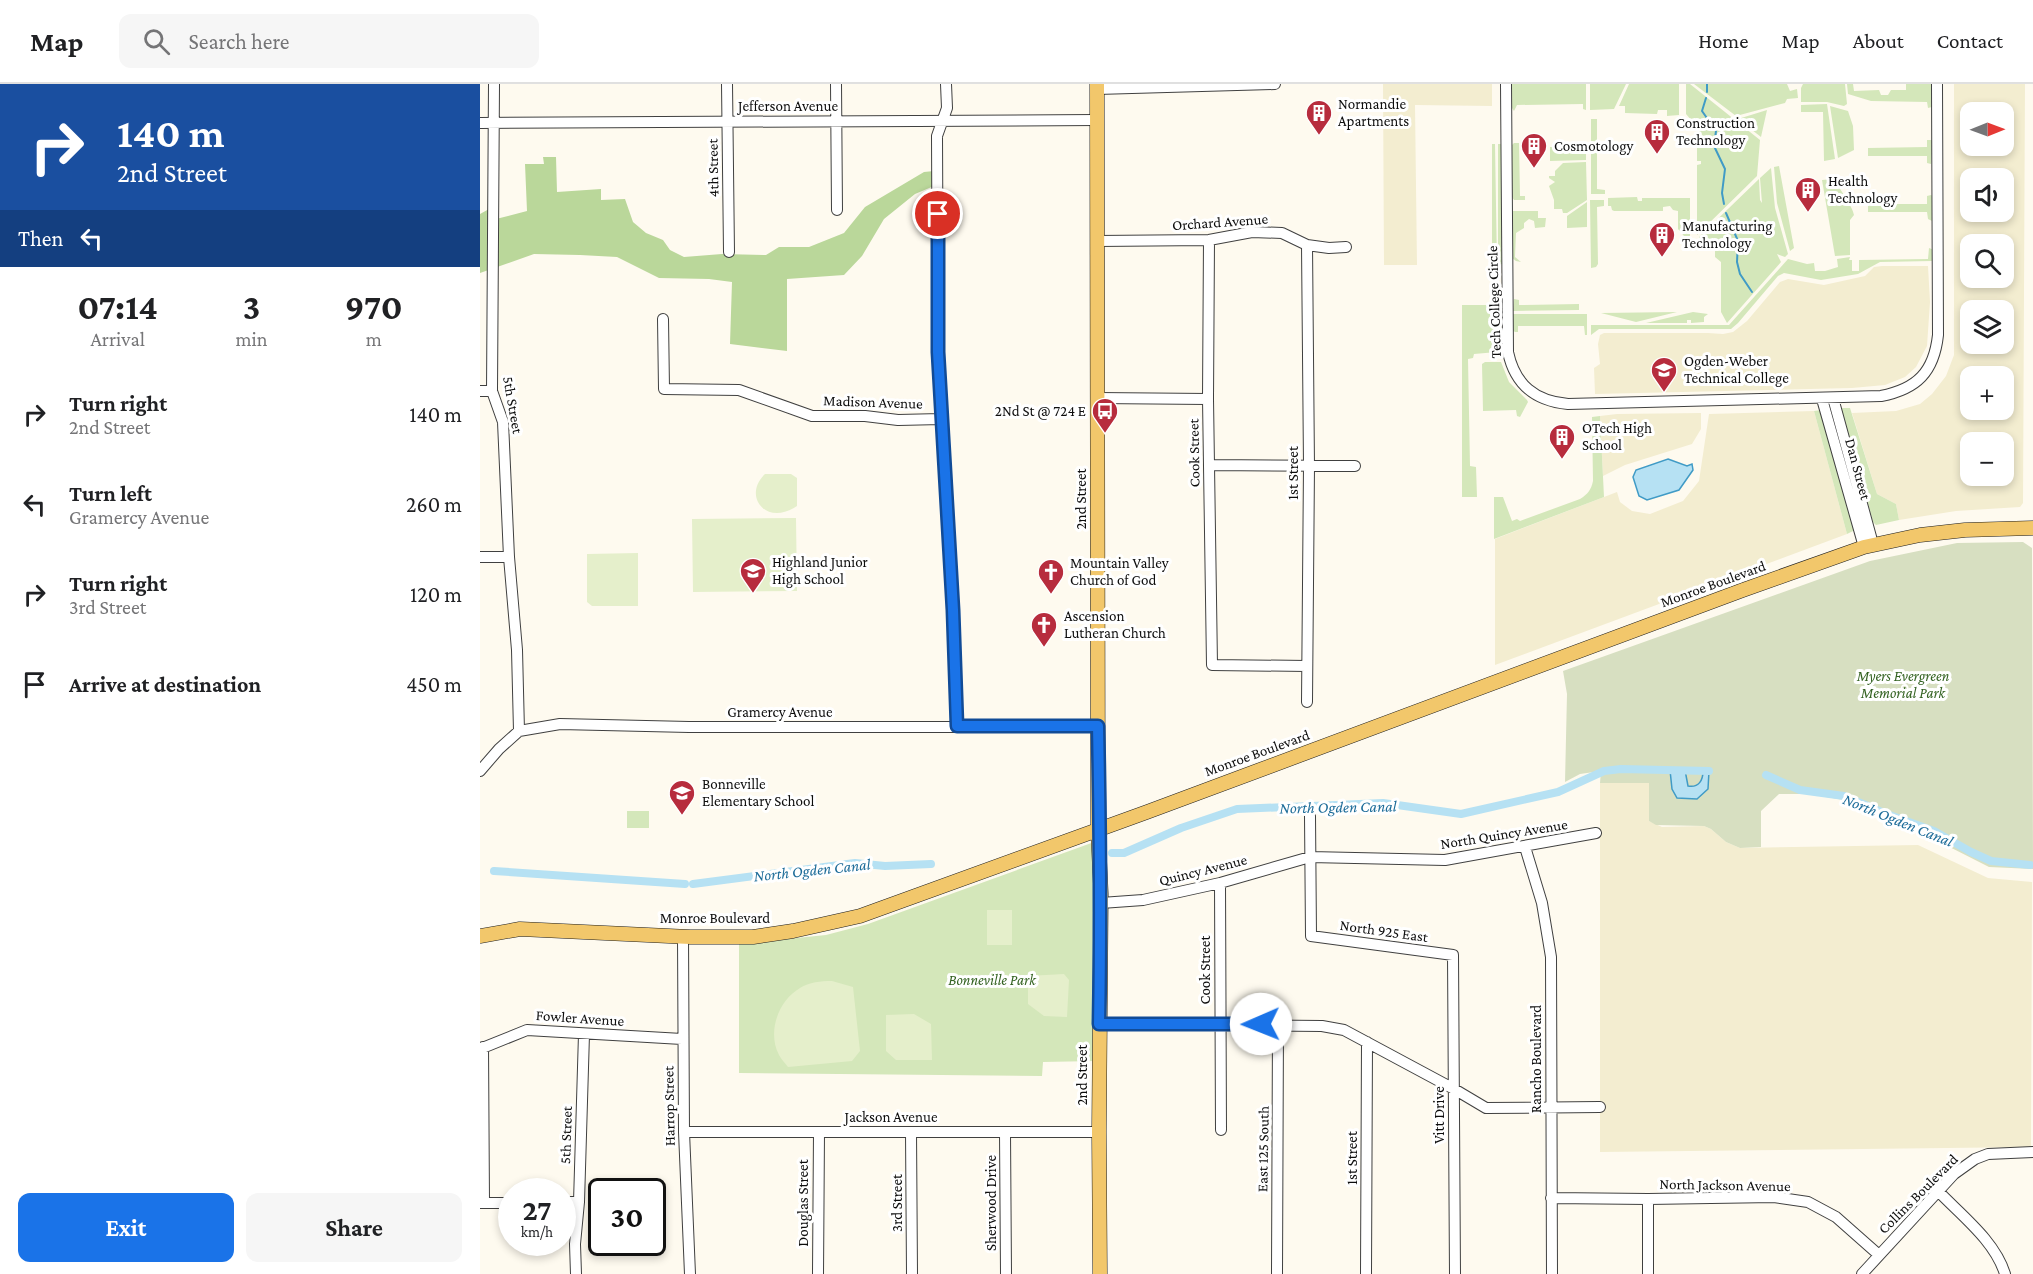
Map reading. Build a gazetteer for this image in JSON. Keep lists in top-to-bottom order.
{
  "streets": {
    "main road": ["2nd Street", "Monroe Boulevard"],
    "street": [
      "Jefferson Avenue",
      "4th Street",
      "Orchard Avenue",
      "Tech College Circle",
      "Madison Avenue",
      "5th Street",
      "Cook Street",
      "Dan Street",
      "1st Street",
      "Gramercy Avenue",
      "North Quincy Avenue",
      "Quincy Avenue",
      "North 925 East",
      "Fowler Avenue",
      "Rancho Boulevard",
      "Harrop Street",
      "Vitt Drive",
      "Jackson Avenue",
      "East 125 South",
      "North Jackson Avenue",
      "Collins Boulevard",
      "Douglas Street",
      "3rd Street",
      "Sherwood Drive"
    ]
  },
  "crossings": [
    ["Jefferson Avenue", "4th Street"],
    ["Jefferson Avenue", "5th Street"],
    ["Jefferson Avenue", "2nd Street"],
    ["Orchard Avenue", "Cook Street"],
    ["Orchard Avenue", "1st Street"],
    ["Orchard Avenue", "2nd Street"],
    ["Tech College Circle", "Dan Street"],
    ["5th Street", "Gramercy Avenue"],
    ["5th Street", "Fowler Avenue"],
    ["Cook Street", "1st Street"],
    ["Cook Street", "Quincy Avenue"],
    ["Dan Street", "Monroe Boulevard"],
    ["2nd Street", "Monroe Boulevard"],
    ["2nd Street", "Gramercy Avenue"],
    ["2nd Street", "Quincy Avenue"],
    ["2nd Street", "Jackson Avenue"],
    ["Monroe Boulevard", "Harrop Street"],
    ["North Quincy Avenue", "Quincy Avenue"],
    ["North Quincy Avenue", "North 925 East"],
    ["North Quincy Avenue", "Rancho Boulevard"],
    ["Quincy Avenue", "North 925 East"],
    ["North 925 East", "Vitt Drive"],
    ["Fowler Avenue", "Harrop Street"],
    ["Rancho Boulevard", "North Jackson Avenue"],
    ["Harrop Street", "Jackson Avenue"],
    ["Jackson Avenue", "Douglas Street"],
    ["Jackson Avenue", "3rd Street"],
    ["Jackson Avenue", "Sherwood Drive"],
    ["North Jackson Avenue", "Collins Boulevard"]
  ],
  "water": ["North Ogden Canal"],
  "parks": ["Myers Evergreen Memorial Park", "Bonneville Park"],
  "places": {
    "building": [
      "Normandie Apartments",
      "Construction Technology",
      "Cosmotology",
      "Health Technology",
      "Manufacturing Technology",
      "OTech High School"
    ],
    "school or university": ["Ogden-Weber Technical College", "Highland Junior High School", "Bonneville Elementary School"],
    "bus stop": ["2Nd St @ 724 E"],
    "church": ["Mountain Valley Church of God", "Ascension Lutheran Church"]
  },
  "north": "right",
  "page": {
    "header": "Map",
    "search": "Search here",
    "nav": [
      "Home",
      "Map",
      "About",
      "Contact"
    ],
    "turn": ["140 m", "2nd Street"],
    "map_buttons": ["+", "−"],
    "then": "Then",
    "eta": [
      "07:14",
      "Arrival",
      "3",
      "min",
      "970",
      "m"
    ],
    "list": [
      {
        "name": "Turn right",
        "note": "2nd Street",
        "value": "140 m"
      },
      {
        "name": "Turn left",
        "note": "Gramercy Avenue",
        "value": "260 m"
      },
      {
        "name": "Turn right",
        "note": "3rd Street",
        "value": "120 m"
      },
      {
        "name": "Arrive at destination",
        "value": "450 m"
      }
    ],
    "speed": "27 km/h",
    "limit": "30",
    "buttons": ["Exit", "Share"]
  }
}
